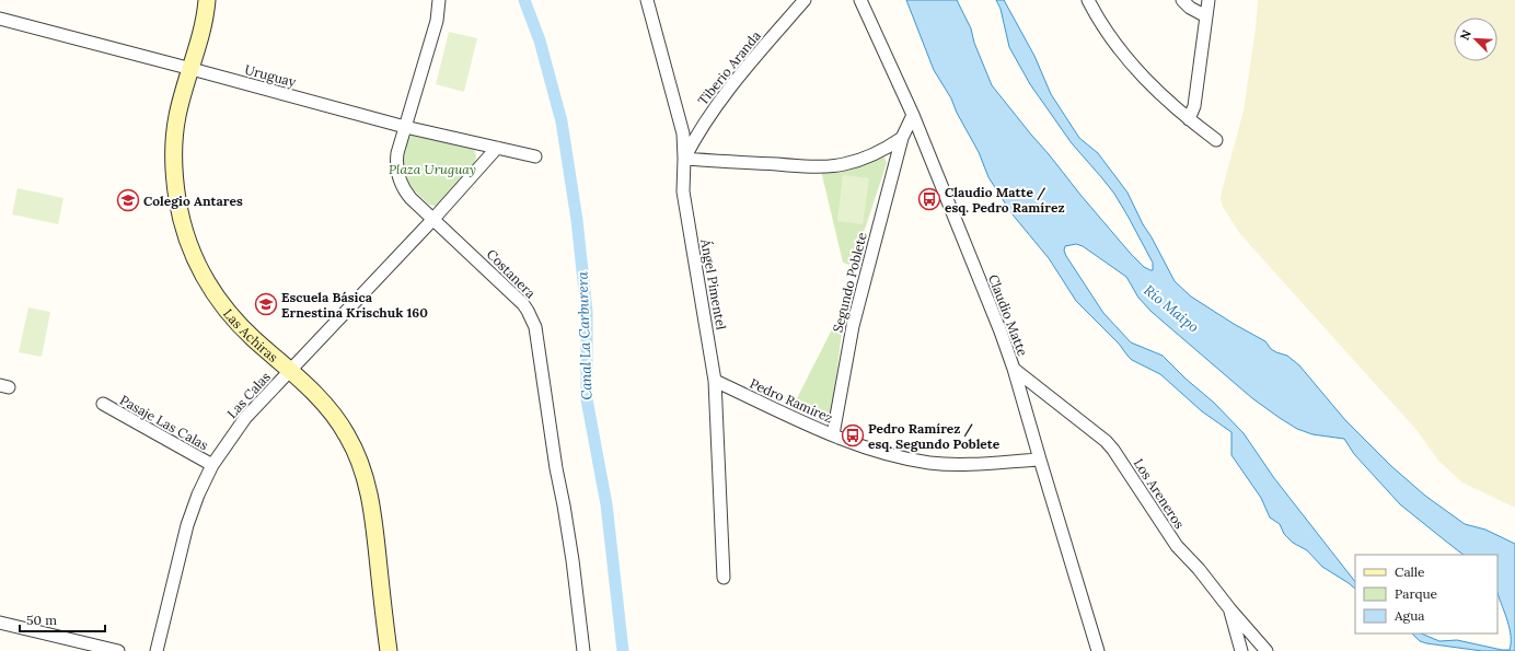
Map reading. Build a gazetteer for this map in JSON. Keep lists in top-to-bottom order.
{
  "streets": {
    "street": [
      "Tiberio Aranda",
      "Uruguay",
      "Costanera",
      "Segundo Poblete",
      "Ángel Pimentel",
      "Claudio Matte",
      "Las Achiras",
      "Las Calas",
      "Pedro Ramírez",
      "Pasaje Las Calas",
      "Los Areneros"
    ]
  },
  "crossings": [
    ["Tiberio Aranda", "Ángel Pimentel"],
    ["Uruguay", "Costanera"],
    ["Uruguay", "Las Achiras"],
    ["Uruguay", "Las Calas"],
    ["Costanera", "Las Calas"],
    ["Segundo Poblete", "Claudio Matte"],
    ["Segundo Poblete", "Pedro Ramírez"],
    ["Ángel Pimentel", "Pedro Ramírez"],
    ["Claudio Matte", "Pedro Ramírez"],
    ["Claudio Matte", "Los Areneros"],
    ["Las Achiras", "Las Calas"],
    ["Las Calas", "Pasaje Las Calas"]
  ],
  "water": ["Río Maipo", "Canal La Carburera"],
  "parks": ["Plaza Uruguay"],
  "places": {
    "bus stop": ["Claudio Matte / esq. Pedro Ramírez", "Pedro Ramírez / esq. Segundo Poblete"],
    "school or university": ["Colegio Antares", "Escuela Básica Ernestina Krischuk 160"]
  },
  "legend": ["Calle", "Parque", "Agua"],
  "scale_bar": "50 m",
  "north": "top left"
}
